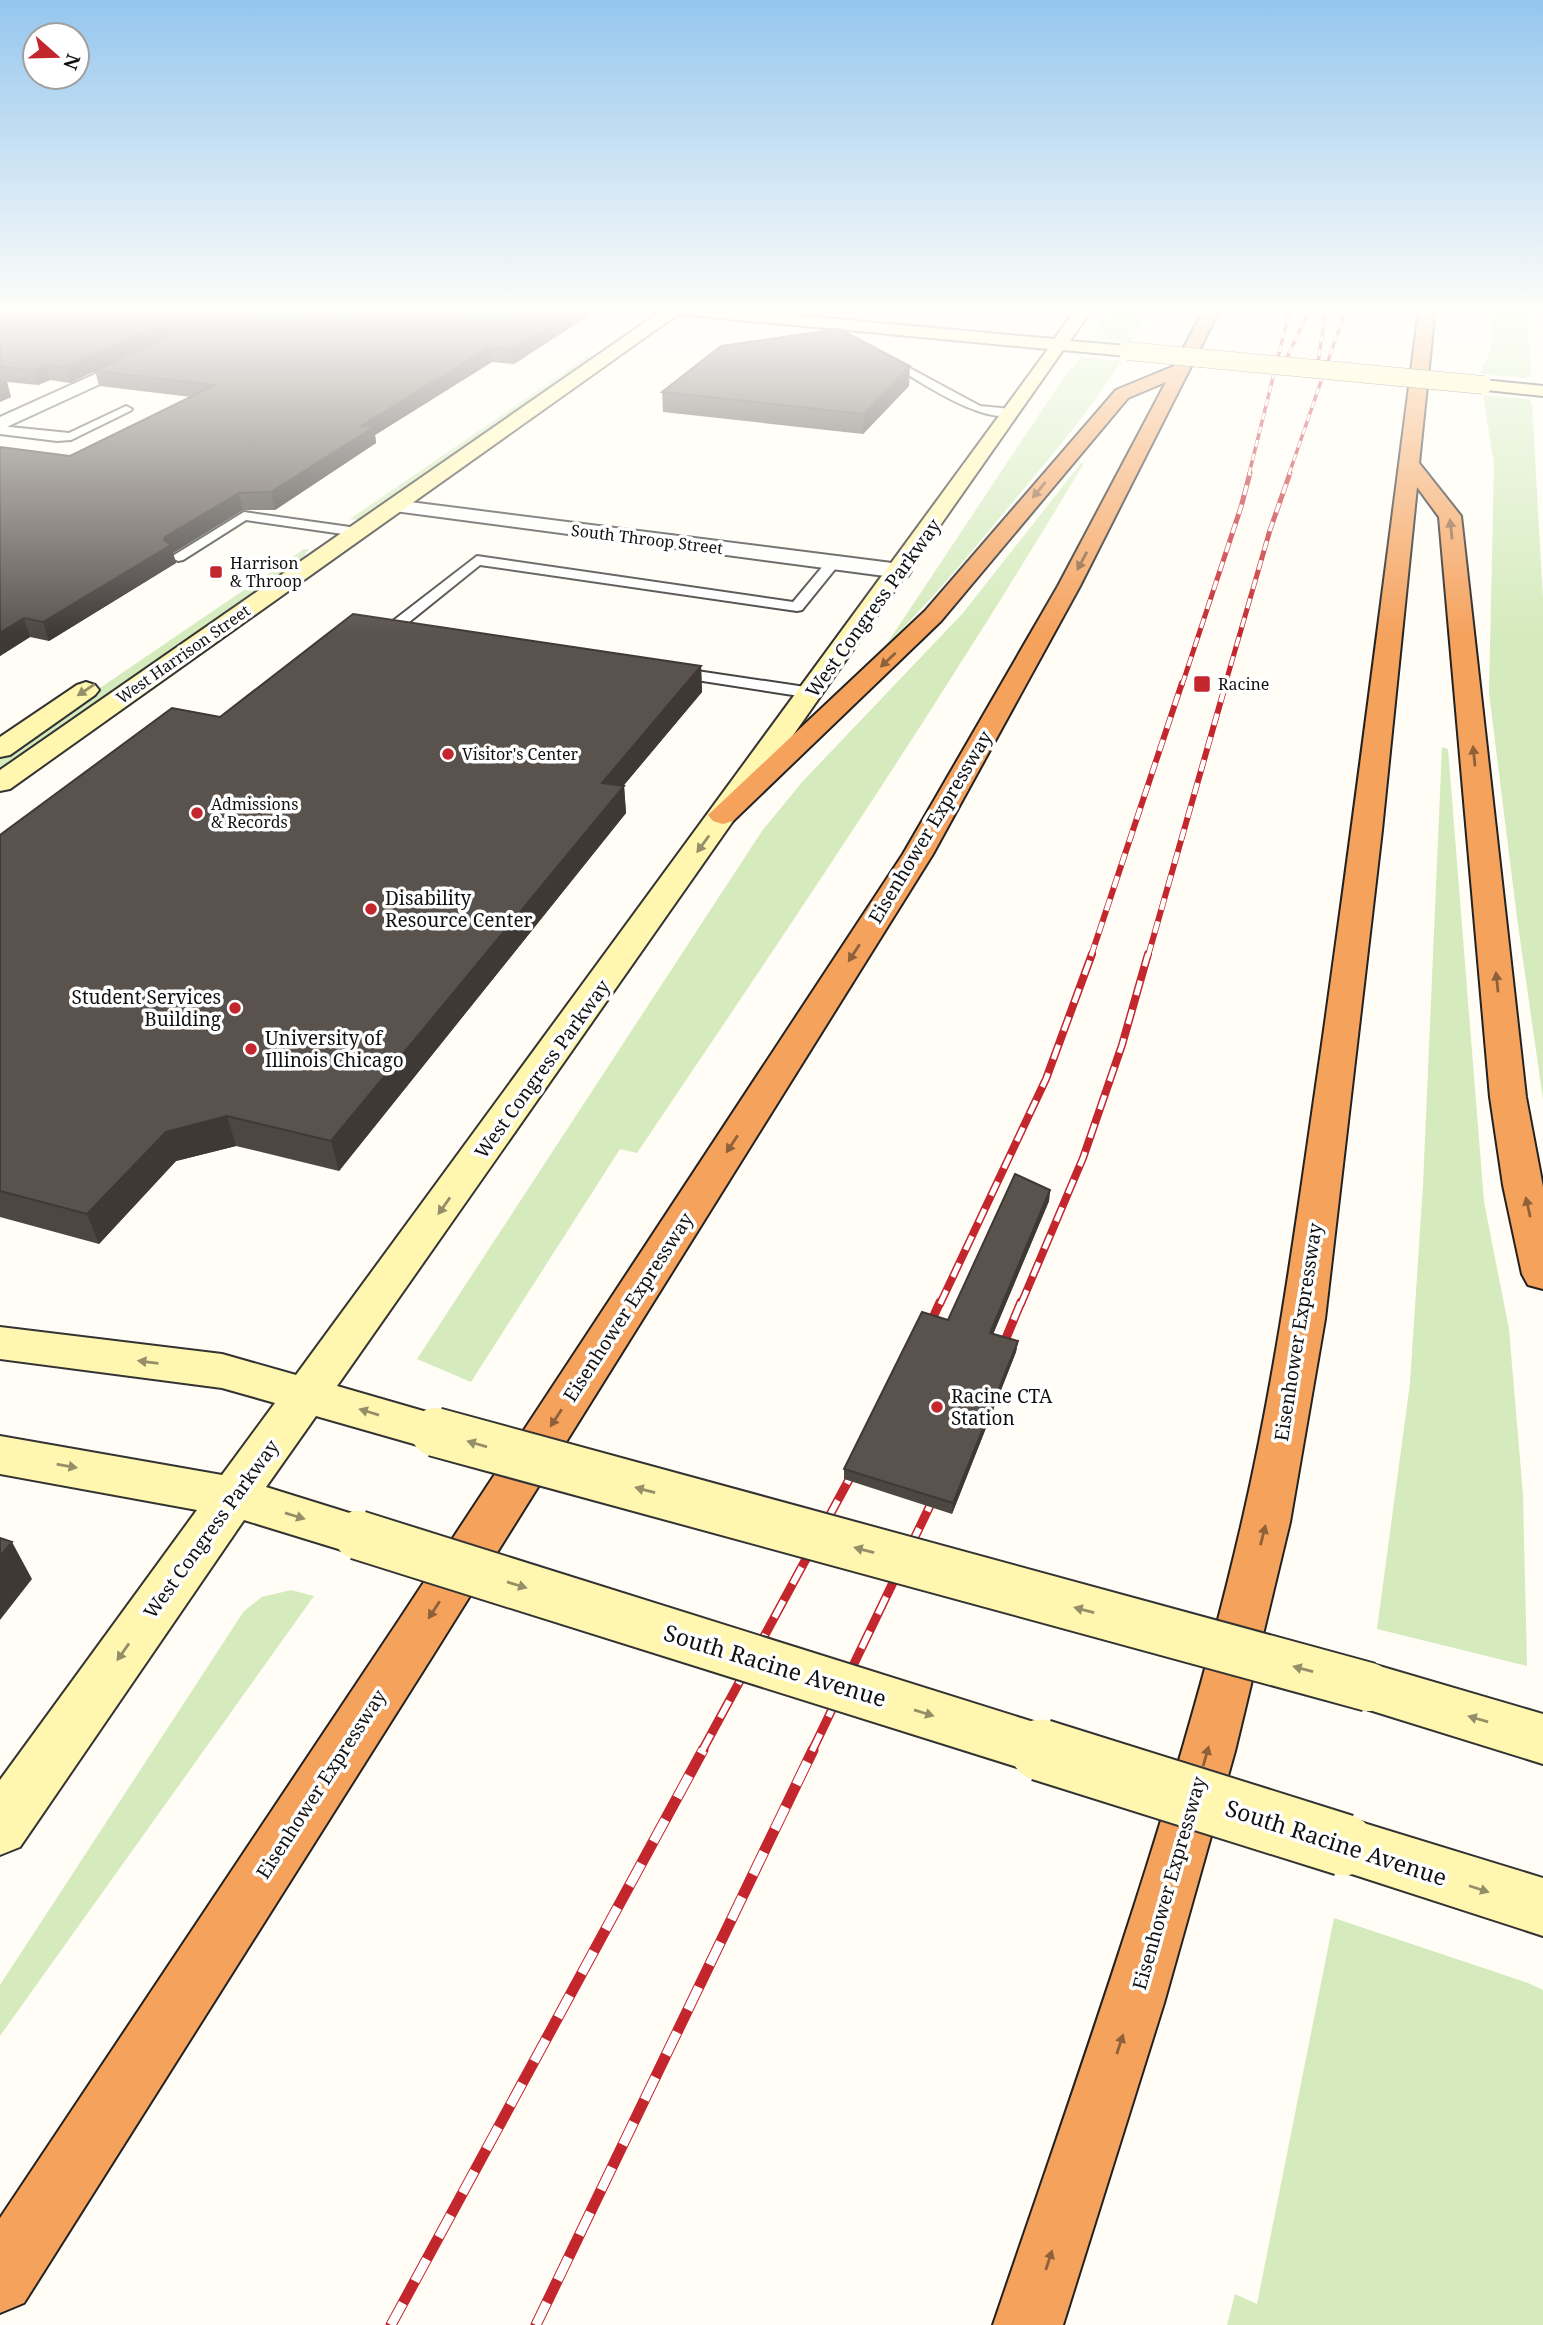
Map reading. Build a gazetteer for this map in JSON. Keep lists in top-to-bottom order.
{
  "streets": {
    "highway": ["Eisenhower Expressway"],
    "street": [
      "South Throop Street",
      "West Congress Parkway",
      "West Harrison Street",
      "South Racine Avenue"
    ]
  },
  "crossings": [
    ["South Throop Street", "West Congress Parkway"],
    ["South Throop Street", "West Harrison Street"],
    ["West Congress Parkway", "South Racine Avenue"]
  ],
  "one_way": ["West Congress Parkway"],
  "places": {
    "transit": ["Harrison & Throop", "Racine"],
    "other": [
      "Visitor's Center",
      "Admissions & Records",
      "Disability Resource Center",
      "Student Services Building",
      "University of Illinois Chicago",
      "Racine CTA Station"
    ]
  },
  "north": "right"
}
